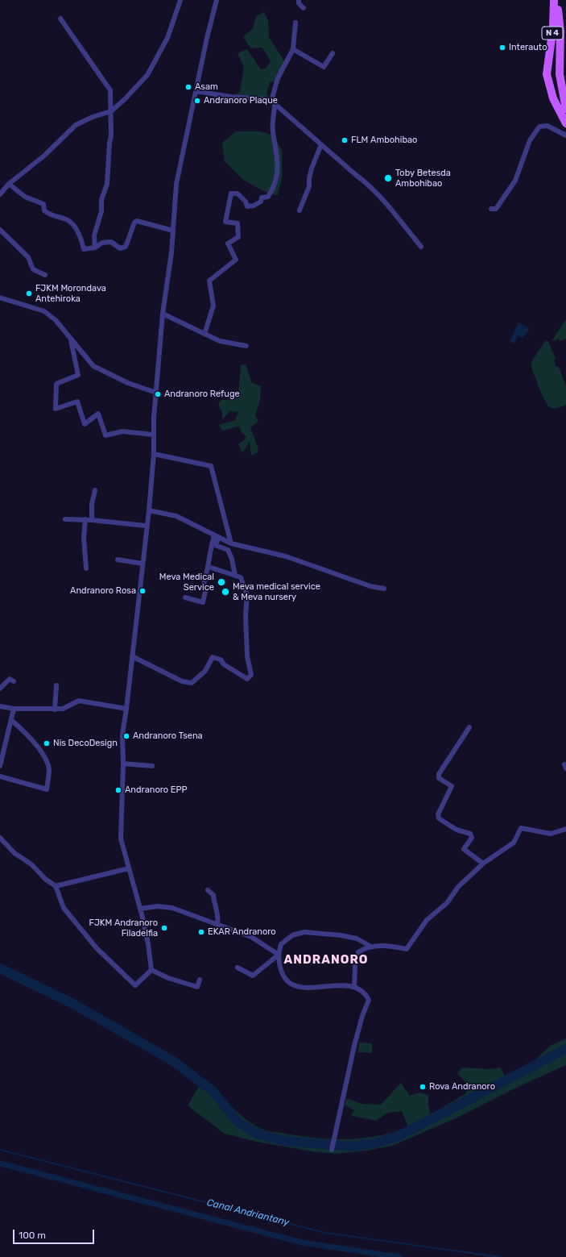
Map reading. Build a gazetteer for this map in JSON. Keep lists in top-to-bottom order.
{
  "streets": {
    "main road": ["N 4"]
  },
  "districts": ["ANDRANORO"],
  "water": ["Canal Andriantany"],
  "places": [
    "Interauto",
    "Asam",
    "Andranoro Plaque",
    "FLM Ambohibao",
    "Toby Betesda Ambohibao",
    "FJKM Morondava Antehiroka",
    "Andranoro Refuge",
    "Meva Medical Service",
    "Andranoro Rosa",
    "Meva medical service & Meva nursery",
    "Andranoro Tsena",
    "Nis DecoDesign",
    "Andranoro EPP",
    "FJKM Andranoro Filadelfia",
    "EKAR Andranoro",
    "Rova Andranoro"
  ],
  "scale_bar": "100 m"
}
